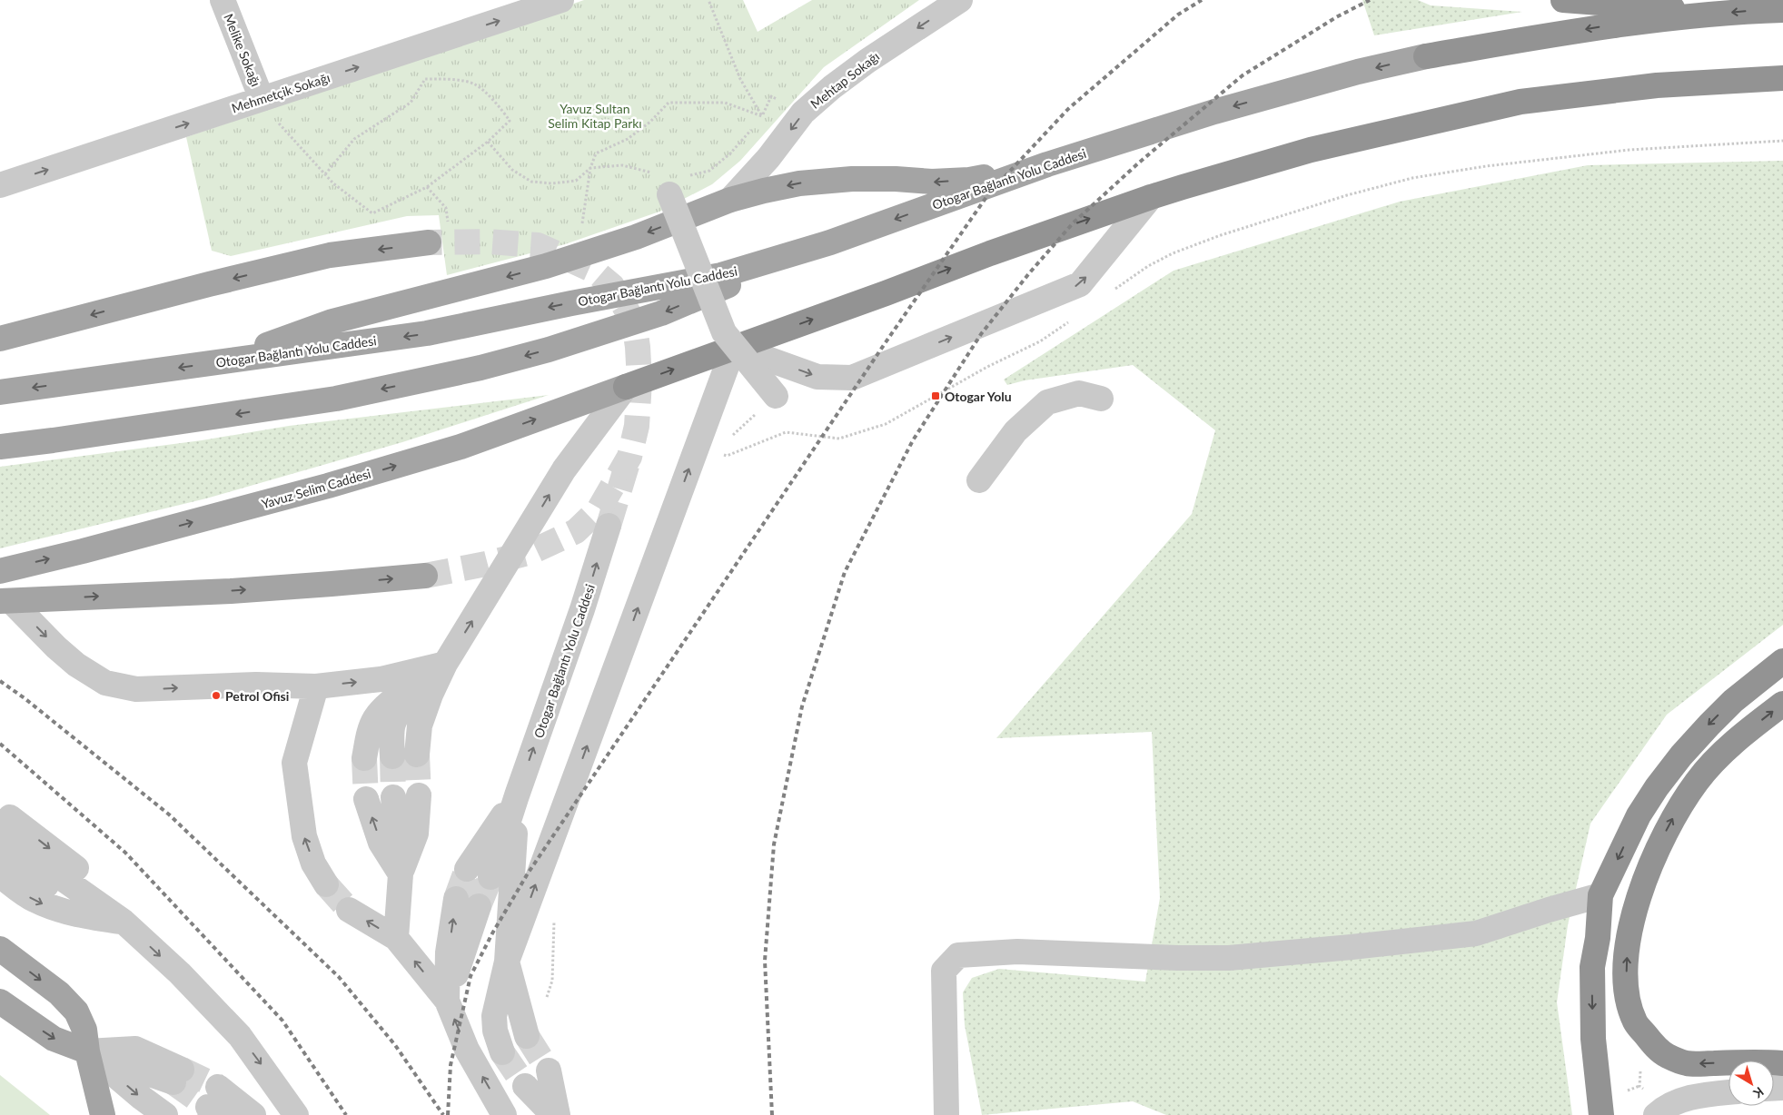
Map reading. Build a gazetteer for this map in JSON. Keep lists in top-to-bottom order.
{
  "streets": {
    "main road": ["Otogar Bağlantı Yolu Caddesi", "Yavuz Selim Caddesi"],
    "street": ["Melike Sokağı", "Mehtap Sokağı", "Mehmetçik Sokağı"]
  },
  "crossings": [
    ["Melike Sokağı", "Mehmetçik Sokağı"]
  ],
  "one_way": ["Mehtap Sokağı", "Mehmetçik Sokağı"],
  "parks": ["Yavuz Sultan Selim Kitap Parkı"],
  "places": {
    "transit": ["Otogar Yolu"],
    "other": ["Petrol Ofisi"]
  },
  "north": "bottom right"
}
